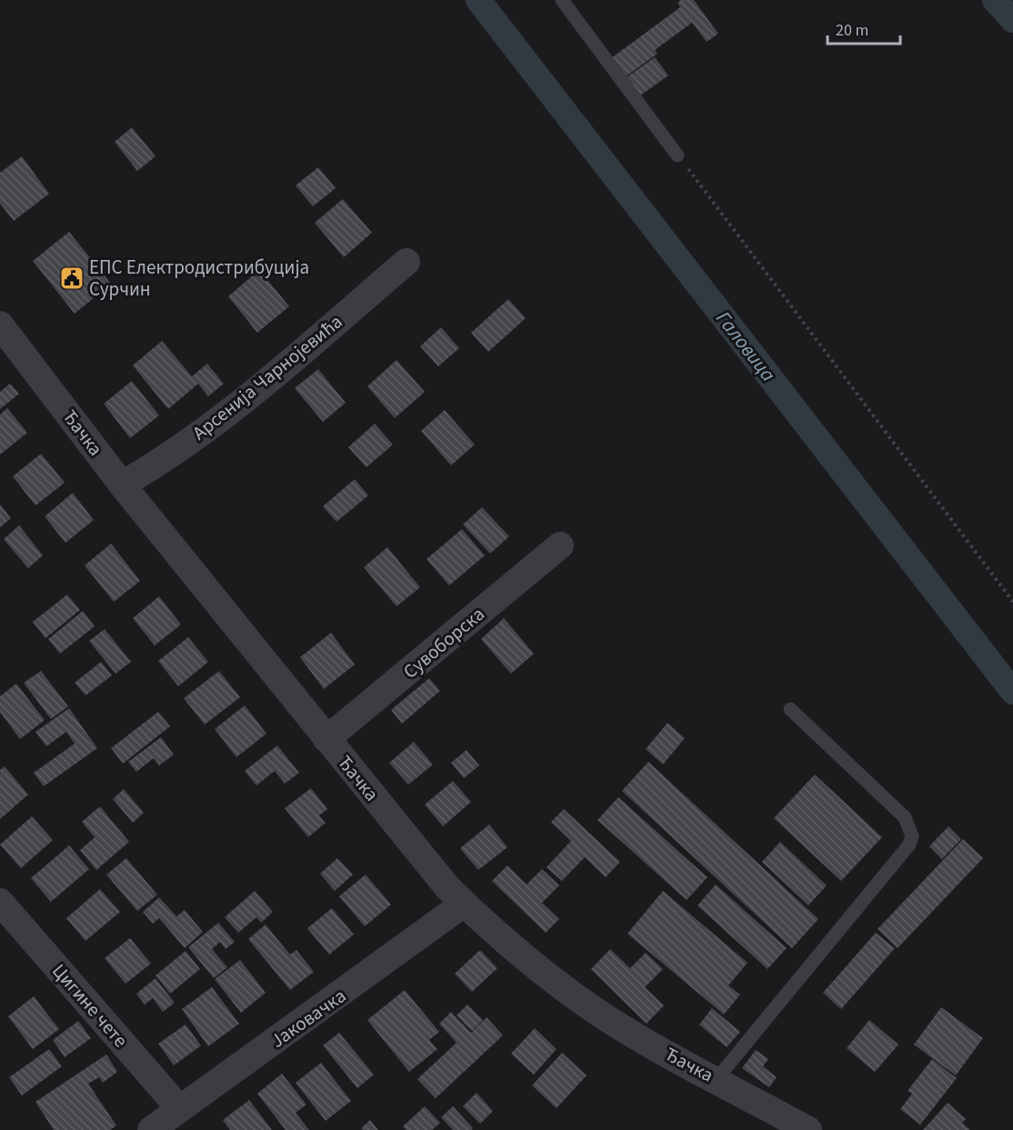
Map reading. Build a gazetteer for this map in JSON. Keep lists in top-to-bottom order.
{
  "streets": {
    "street": [
      "Арсенија Чарнојевића",
      "Ђачка",
      "Сувоборска",
      "Цигине чете",
      "Јаковачка"
    ]
  },
  "crossings": [
    ["Арсенија Чарнојевића", "Ђачка"],
    ["Ђачка", "Сувоборска"],
    ["Ђачка", "Јаковачка"],
    ["Цигине чете", "Јаковачка"]
  ],
  "water": ["Галовица"],
  "places": {
    "public building": ["ЕПС Електродистрибуција Сурчин"]
  },
  "scale_bar": "20 m"
}
